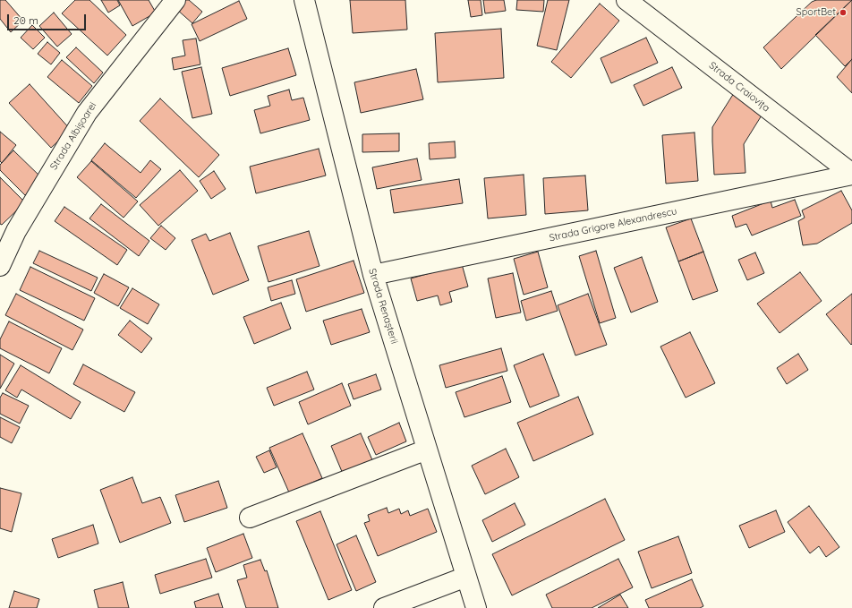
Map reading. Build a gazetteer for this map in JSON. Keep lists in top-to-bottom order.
{
  "streets": {
    "street": [
      "Strada Craiovița",
      "Strada Albișoarei",
      "Strada Grigore Alexandrescu",
      "Strada Renașterii"
    ]
  },
  "crossings": [
    ["Strada Craiovița", "Strada Grigore Alexandrescu"],
    ["Strada Grigore Alexandrescu", "Strada Renașterii"]
  ],
  "places": ["SportBet"],
  "scale_bar": "20 m"
}
